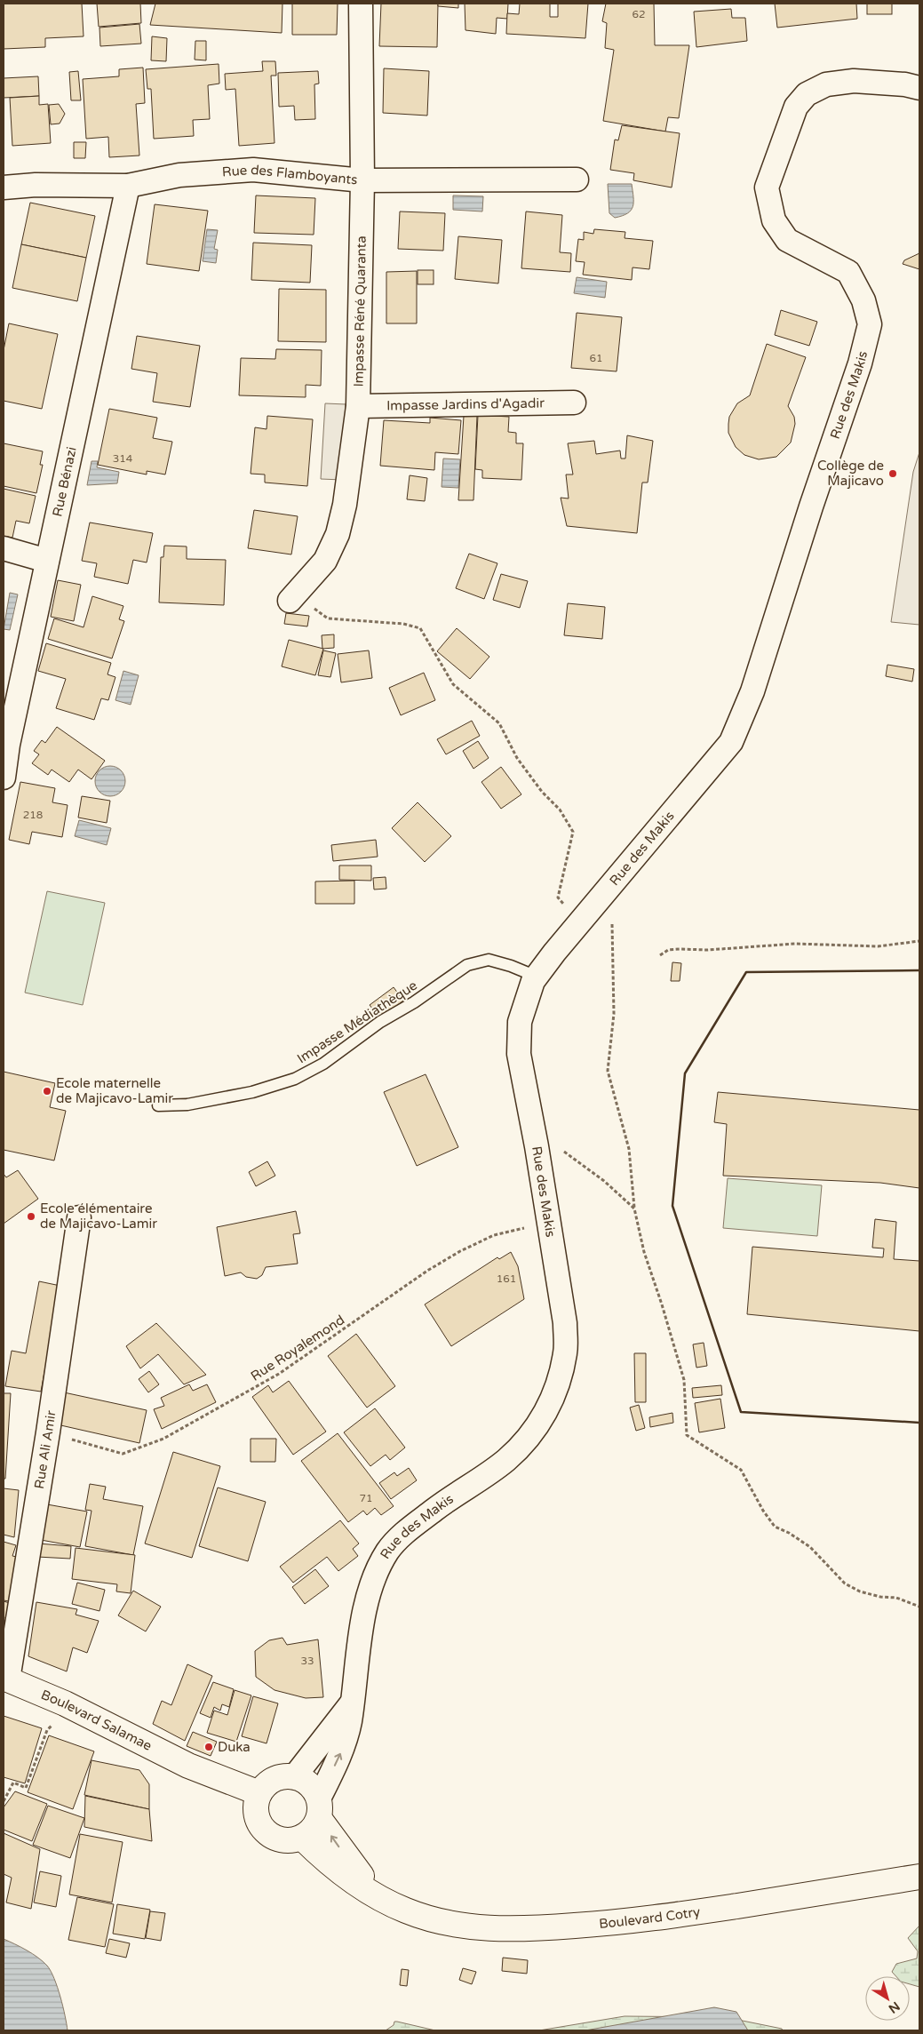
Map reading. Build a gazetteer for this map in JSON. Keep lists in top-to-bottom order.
{
  "streets": {
    "main road": ["Boulevard Salamae", "Boulevard Cotry"],
    "street": [
      "Rue des Flamboyants",
      "Impasse Réné Quaranta",
      "Rue des Makis",
      "Impasse Jardins d'Agadir",
      "Rue Bénazi",
      "Rue Ali Amir"
    ],
    "lane": ["Impasse Médiathèque"],
    "path": ["Rue Royalemond"]
  },
  "crossings": [
    ["Rue des Flamboyants", "Impasse Réné Quaranta"],
    ["Rue des Flamboyants", "Rue Bénazi"],
    ["Impasse Réné Quaranta", "Impasse Jardins d'Agadir"],
    ["Rue des Makis", "Impasse Médiathèque"],
    ["Rue des Makis", "Rue Royalemond"],
    ["Rue des Makis", "Boulevard Salamae"],
    ["Rue des Makis", "Boulevard Cotry"],
    ["Rue Royalemond", "Rue Ali Amir"],
    ["Rue Ali Amir", "Boulevard Salamae"],
    ["Boulevard Salamae", "Boulevard Cotry"]
  ],
  "places": [
    "Collège de Majicavo",
    "Ecole maternelle de Majicavo-Lamir",
    "Ecole élémentaire de Majicavo-Lamir",
    "Duka"
  ],
  "house_numbers": [
    "62",
    "61",
    "314",
    "218",
    "161",
    "71",
    "33"
  ],
  "north": "bottom right"
}
